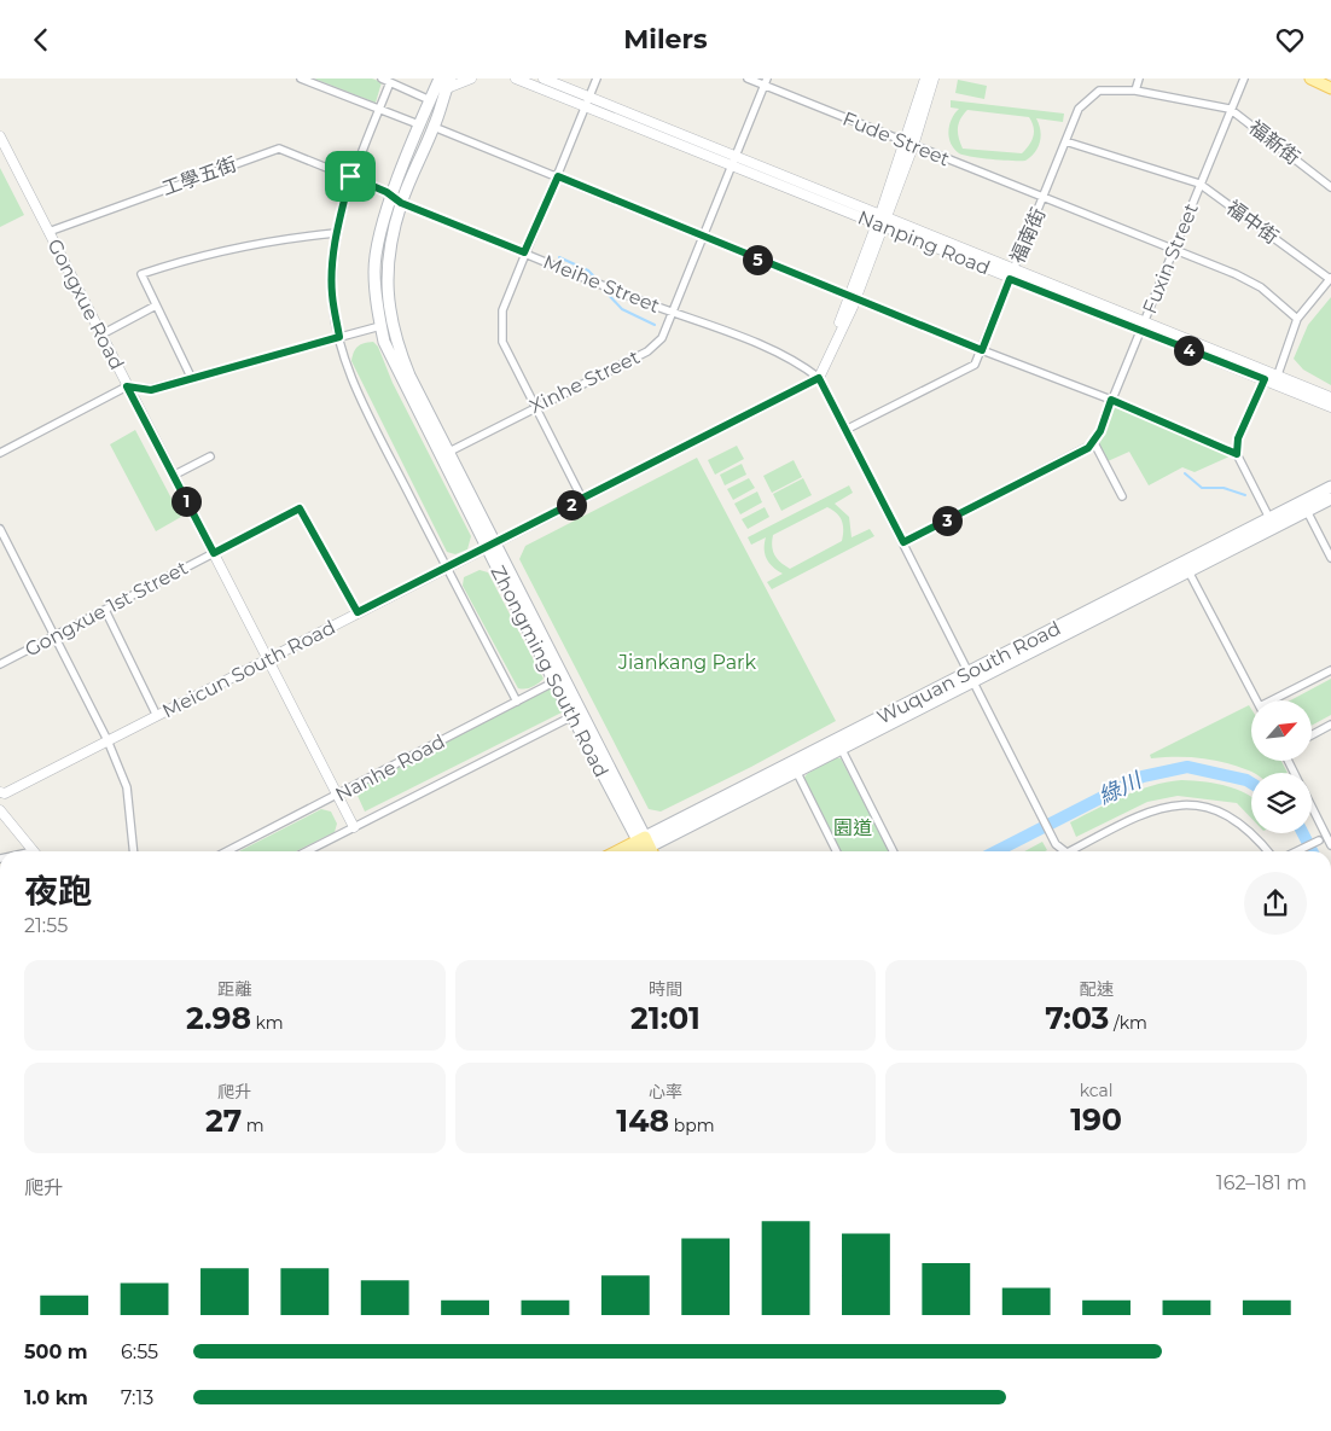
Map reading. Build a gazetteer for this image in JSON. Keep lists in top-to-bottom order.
{
  "streets": {
    "main road": ["Zhongming South Road", "Wuquan South Road"],
    "street": [
      "Fude Street",
      "福新街",
      "工學五街",
      "福中街",
      "福南街",
      "Nanping Road",
      "Fuxin Street",
      "Meihe Street",
      "Gongxue Road",
      "Xinhe Street",
      "Gongxue 1st Street",
      "Meicun South Road",
      "Nanhe Road"
    ]
  },
  "crossings": [
    ["Fude Street", "福南街"],
    ["Fude Street", "Fuxin Street"],
    ["Fude Street", "Xinhe Street"],
    ["福新街", "福南街"],
    ["福新街", "Fuxin Street"],
    ["工學五街", "Meihe Street"],
    ["工學五街", "Gongxue Road"],
    ["福中街", "福南街"],
    ["福中街", "Fuxin Street"],
    ["福南街", "Nanping Road"],
    ["福南街", "Fuxin Street"],
    ["Nanping Road", "Fuxin Street"],
    ["Nanping Road", "Xinhe Street"],
    ["Meihe Street", "Xinhe Street"],
    ["Meihe Street", "Meicun South Road"],
    ["Meihe Street", "Zhongming South Road"],
    ["Gongxue Road", "Gongxue 1st Street"],
    ["Gongxue Road", "Meicun South Road"],
    ["Gongxue Road", "Nanhe Road"],
    ["Xinhe Street", "Zhongming South Road"],
    ["Gongxue 1st Street", "Meicun South Road"],
    ["Meicun South Road", "Zhongming South Road"],
    ["Zhongming South Road", "Wuquan South Road"],
    ["Zhongming South Road", "Nanhe Road"]
  ],
  "water": ["綠川"],
  "parks": ["Jiankang Park", "園道"],
  "north": "top right",
  "page": {
    "header": "Milers",
    "pins": [
      "5",
      "4",
      "1",
      "2",
      "3"
    ],
    "heading": ["夜跑", "21:55"],
    "stats": [
      ["距離", "2.98 km"],
      ["時間", "21:01"],
      ["配速", "7:03 /km"],
      ["爬升", "27 m"],
      ["心率", "148 bpm"],
      ["kcal", "190"]
    ],
    "chart": ["爬升", "162–181 m"],
    "list": [
      {
        "name": "500 m",
        "note": "6:55"
      },
      {
        "name": "1.0 km",
        "note": "7:13"
      }
    ]
  }
}
